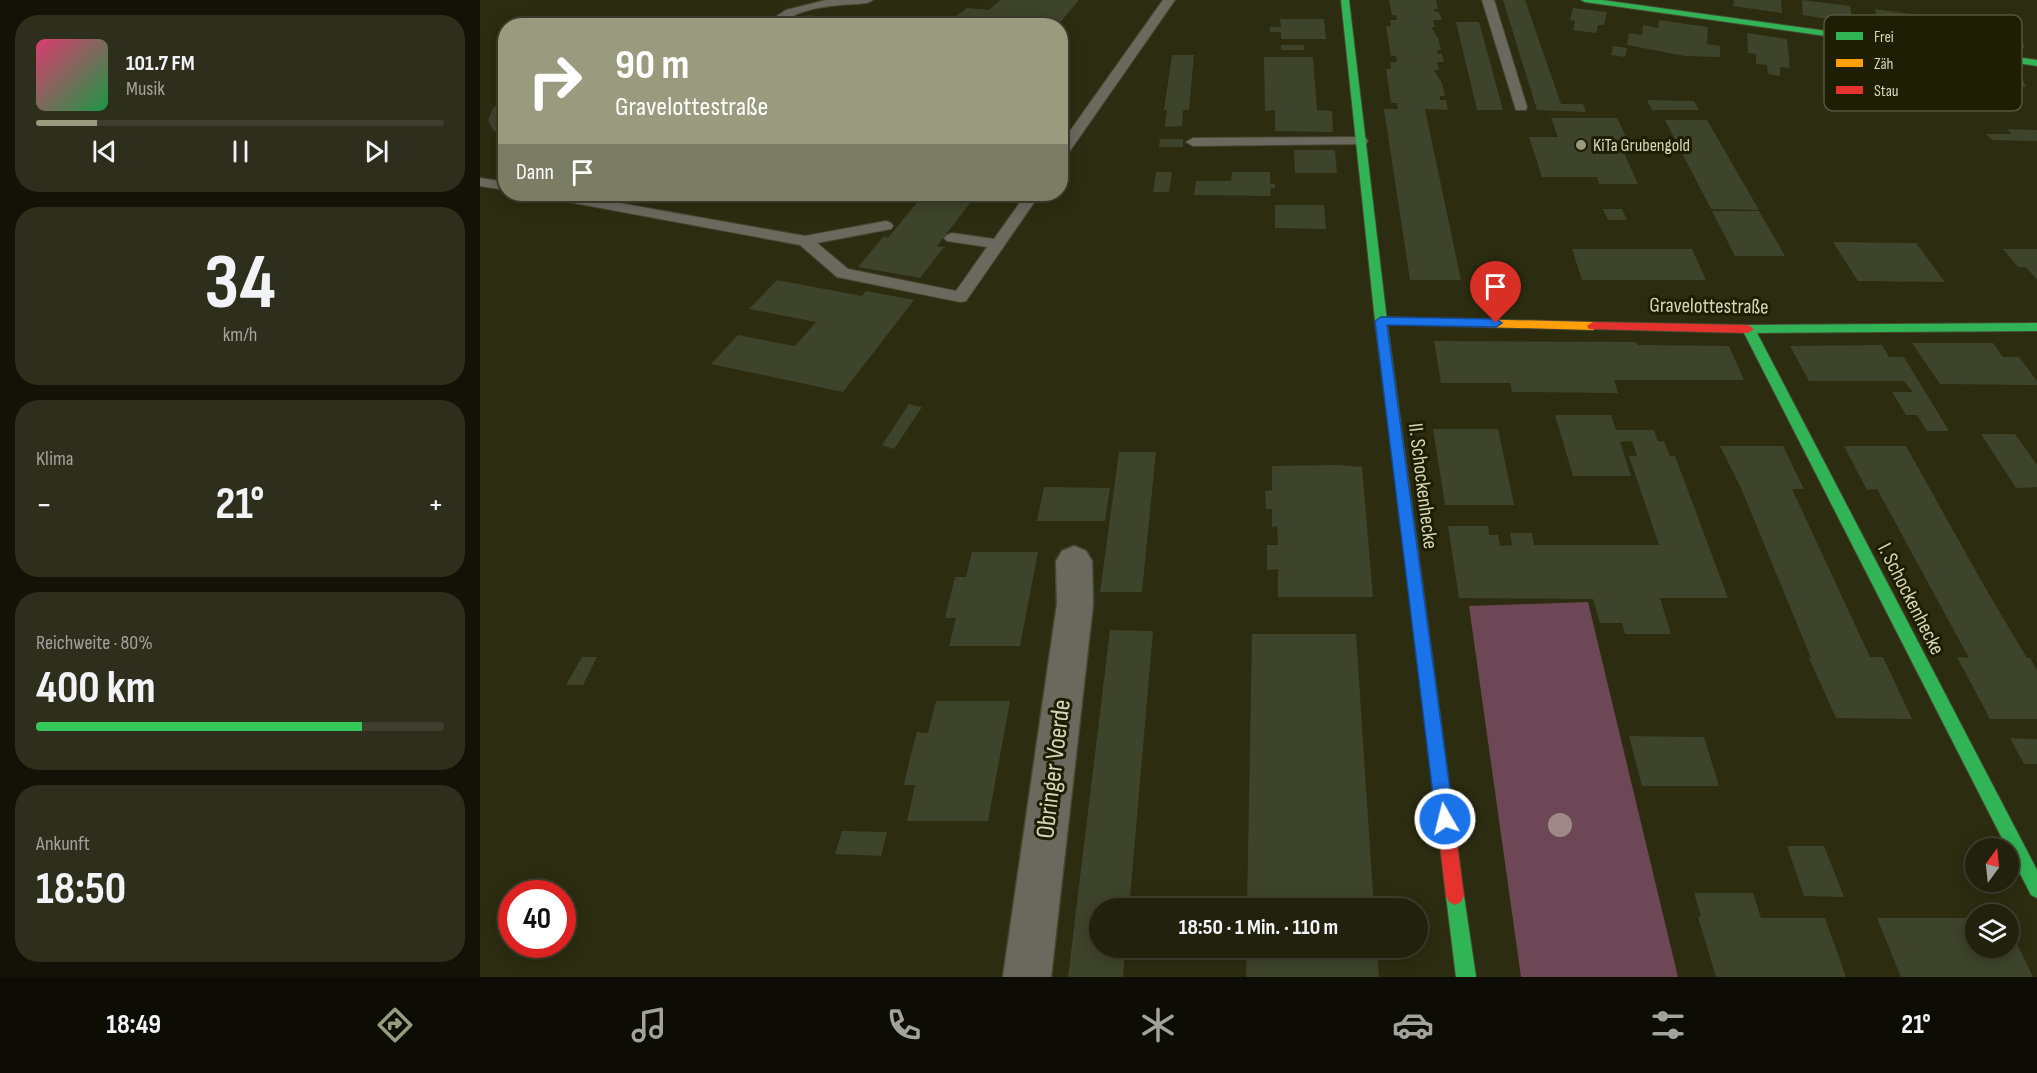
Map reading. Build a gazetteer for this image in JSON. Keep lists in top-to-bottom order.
{
  "streets": {
    "street": [
      "Gravelottestraße",
      "II. Schockenhecke",
      "I. Schockenhecke",
      "Obringer Voerde"
    ]
  },
  "crossings": [
    ["Gravelottestraße", "II. Schockenhecke"],
    ["Gravelottestraße", "I. Schockenhecke"]
  ],
  "places": ["KiTa Grubengold"],
  "legend": ["Frei", "Zäh", "Stau"],
  "north": "top",
  "page": {
    "turn": ["90 m", "Gravelottestraße"],
    "song": ["101.7 FM", "Musik"],
    "then": "Dann",
    "tile": [
      ["34", "km/h"],
      "Klima",
      ["Reichweite · 80%", "400 km"],
      ["Ankunft", "18:50"]
    ],
    "heat": ["−", "21°", "+"],
    "limit": "40",
    "trip": "18:50 · 1 Min. · 110 m",
    "tabs": ["18:49", "21°"]
  }
}
